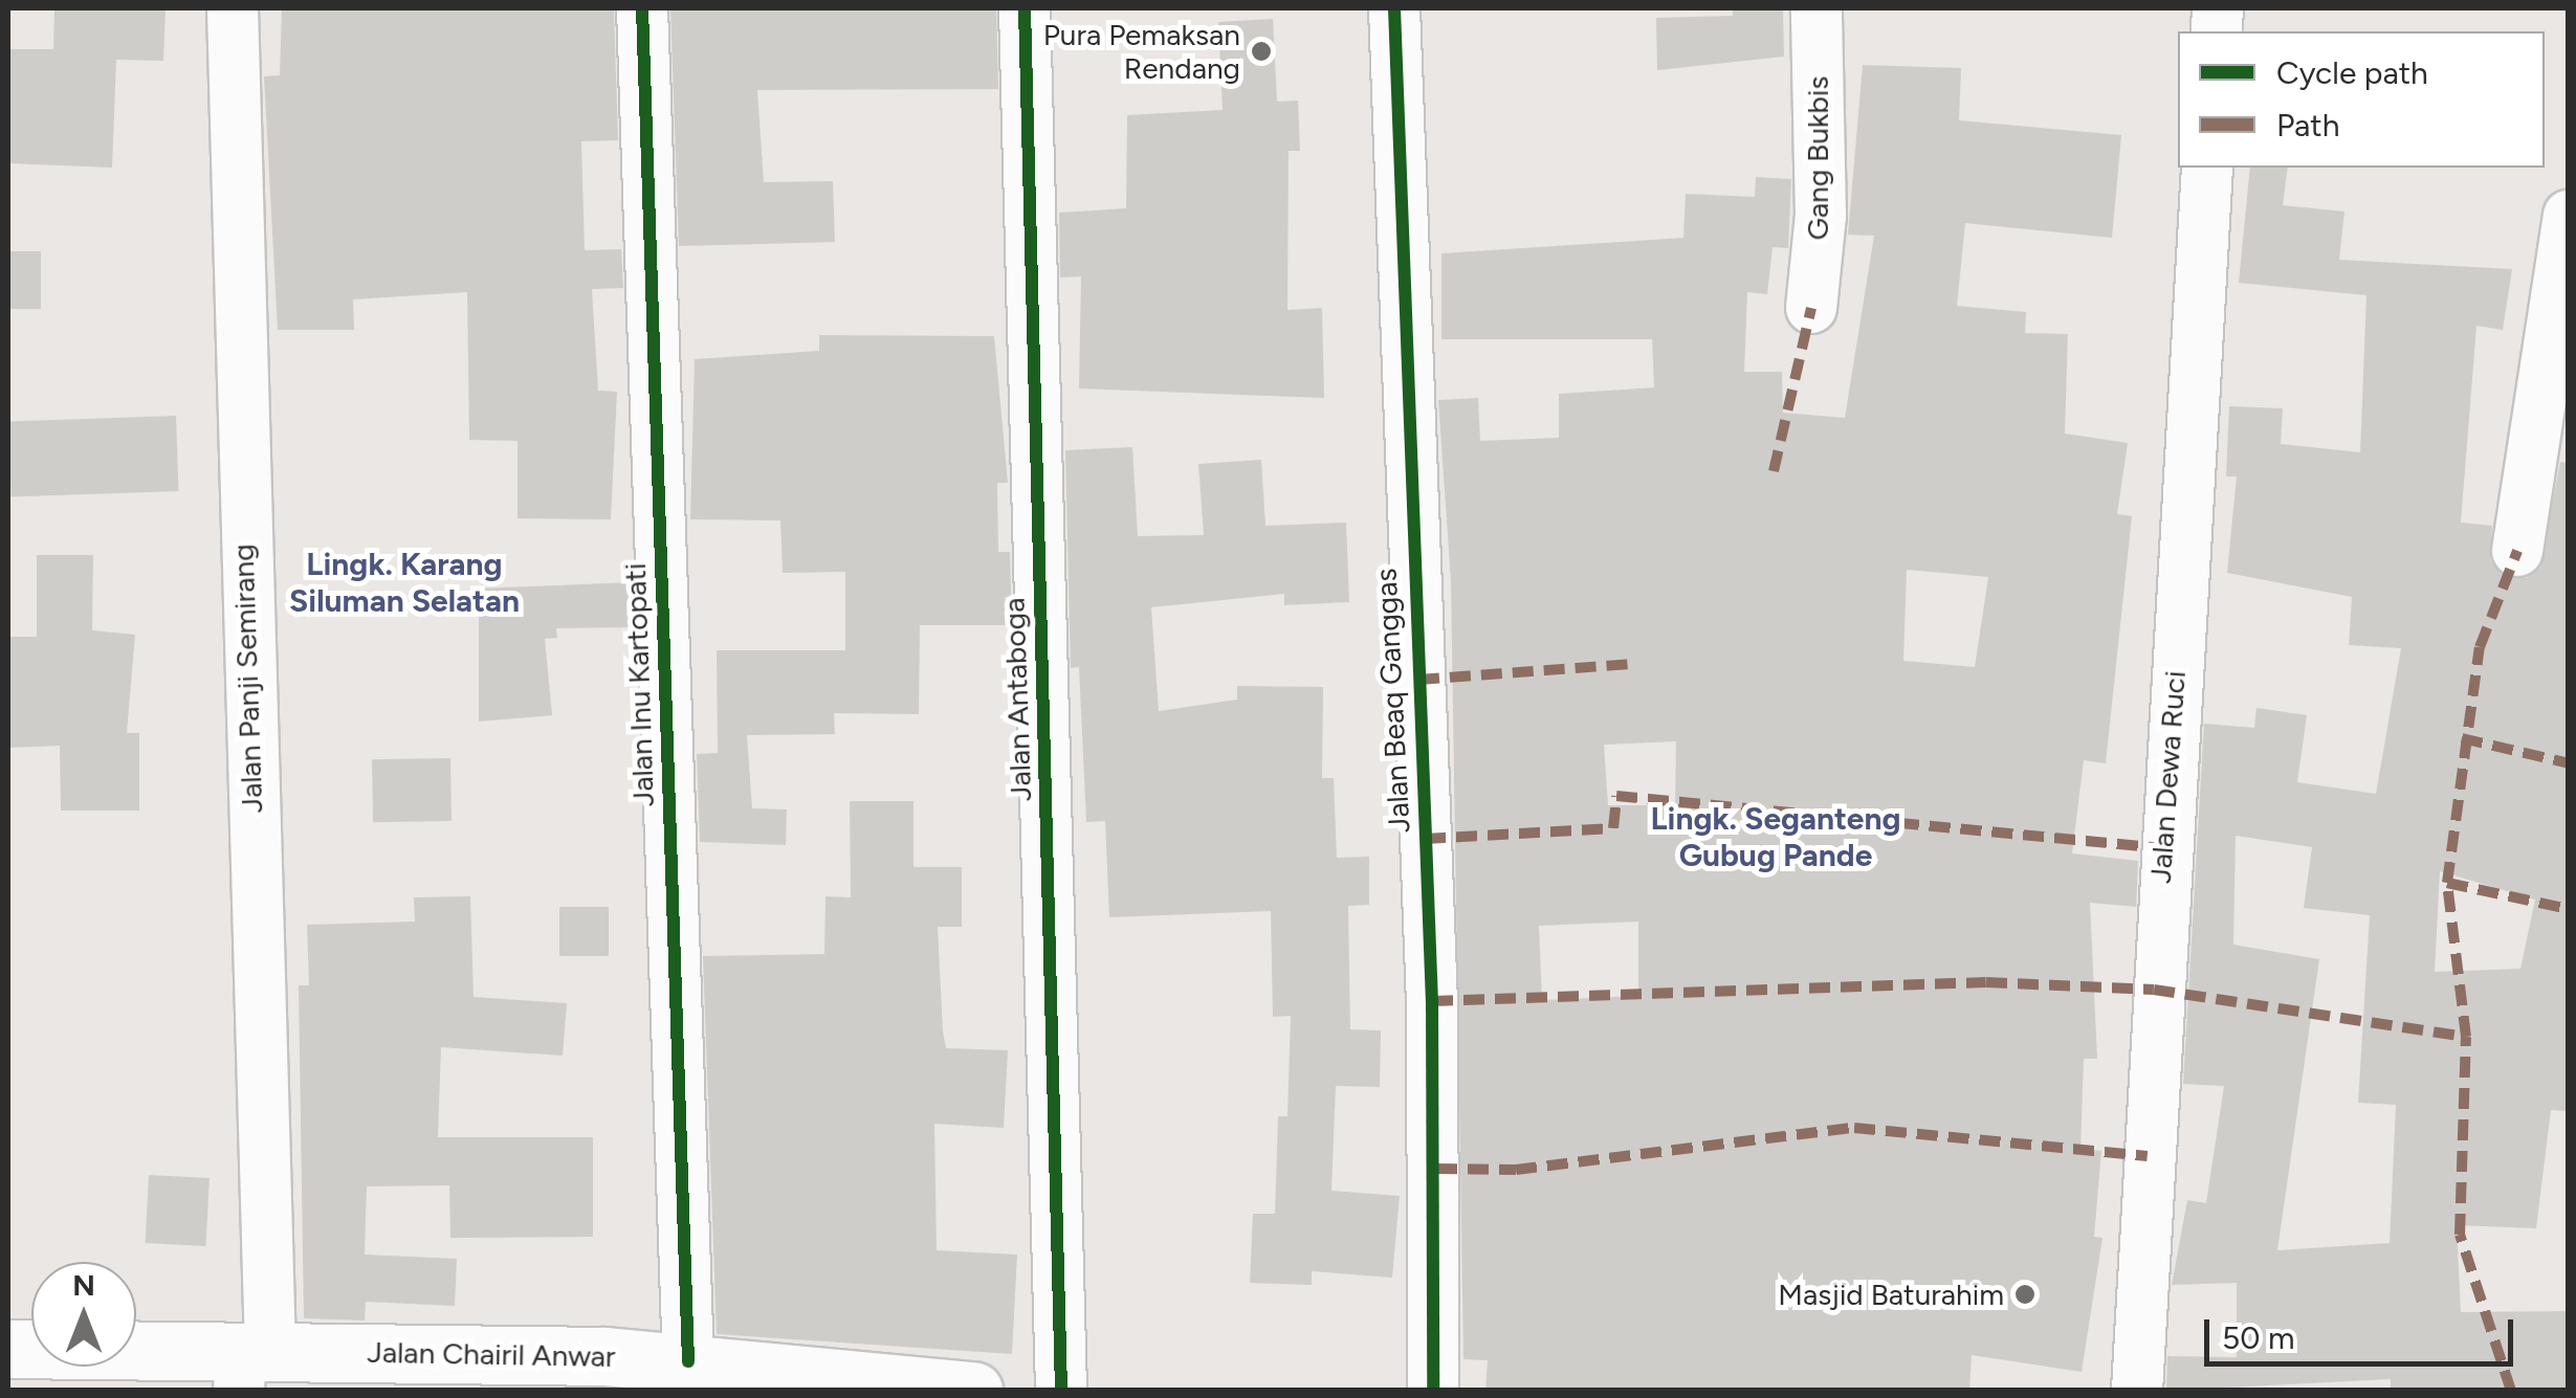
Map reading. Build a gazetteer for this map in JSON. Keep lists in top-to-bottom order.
{
  "streets": {
    "street": [
      "Gang Bukbis",
      "Jalan Panji Semirang",
      "Jalan Inu Kartopati",
      "Jalan Antaboga",
      "Jalan Beaq Ganggas",
      "Jalan Dewa Ruci",
      "Jalan Chairil Anwar"
    ]
  },
  "crossings": [
    ["Jalan Panji Semirang", "Jalan Chairil Anwar"],
    ["Jalan Inu Kartopati", "Jalan Chairil Anwar"]
  ],
  "districts": ["Lingk. Karang Siluman Selatan", "Lingk. Seganteng Gubug Pande"],
  "places": ["Pura Pemaksan Rendang", "Masjid Baturahim"],
  "legend": ["Cycle path", "Path"],
  "scale_bar": "50 m",
  "north": "top"
}
